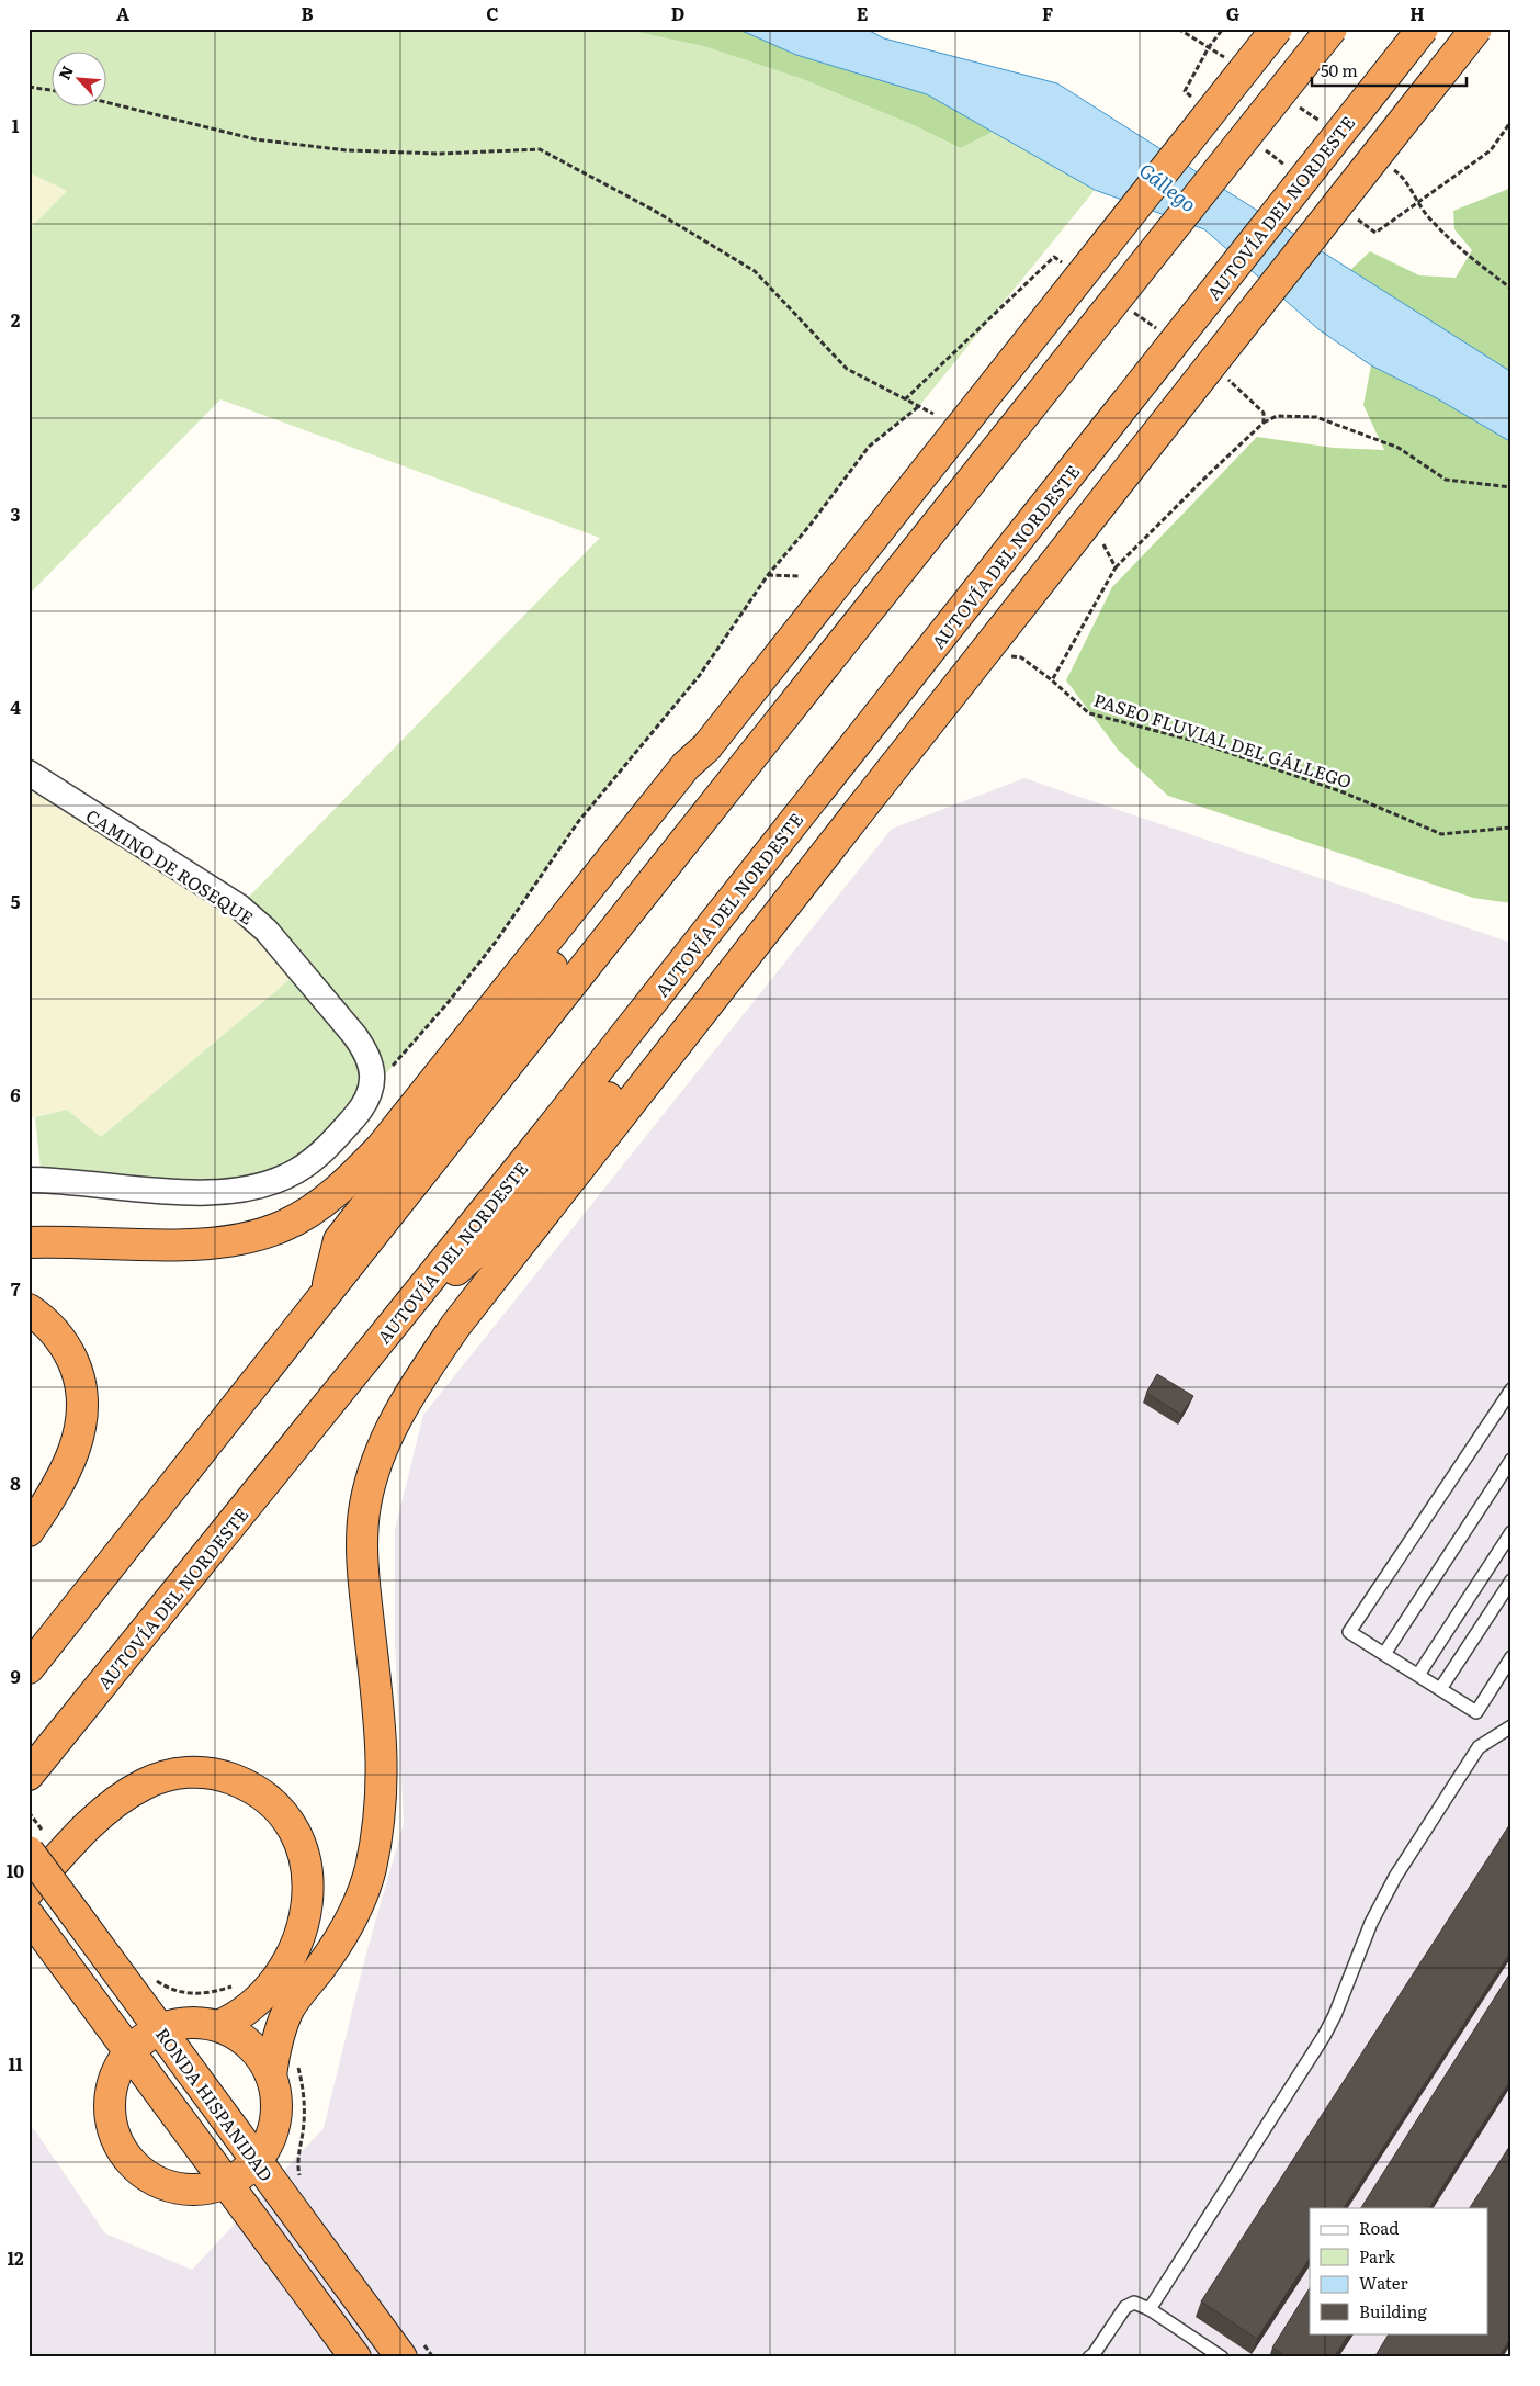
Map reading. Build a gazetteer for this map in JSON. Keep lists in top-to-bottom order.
{
  "streets": {
    "highway": ["AUTOVÍA DEL NORDESTE", "RONDA HISPANIDAD"],
    "street": ["CAMINO DE ROSEQUE"],
    "path": ["PASEO FLUVIAL DEL GÁLLEGO"]
  },
  "water": ["Gállego"],
  "legend": [
    "Road",
    "Park",
    "Water",
    "Building"
  ],
  "scale_bar": "50 m",
  "north": "top left",
  "grid": {
    "columns": [
      "A",
      "B",
      "C",
      "D",
      "E",
      "F",
      "G",
      "H"
    ],
    "rows": [
      "1",
      "2",
      "3",
      "4",
      "5",
      "6",
      "7",
      "8",
      "9",
      "10",
      "11",
      "12"
    ]
  }
}
